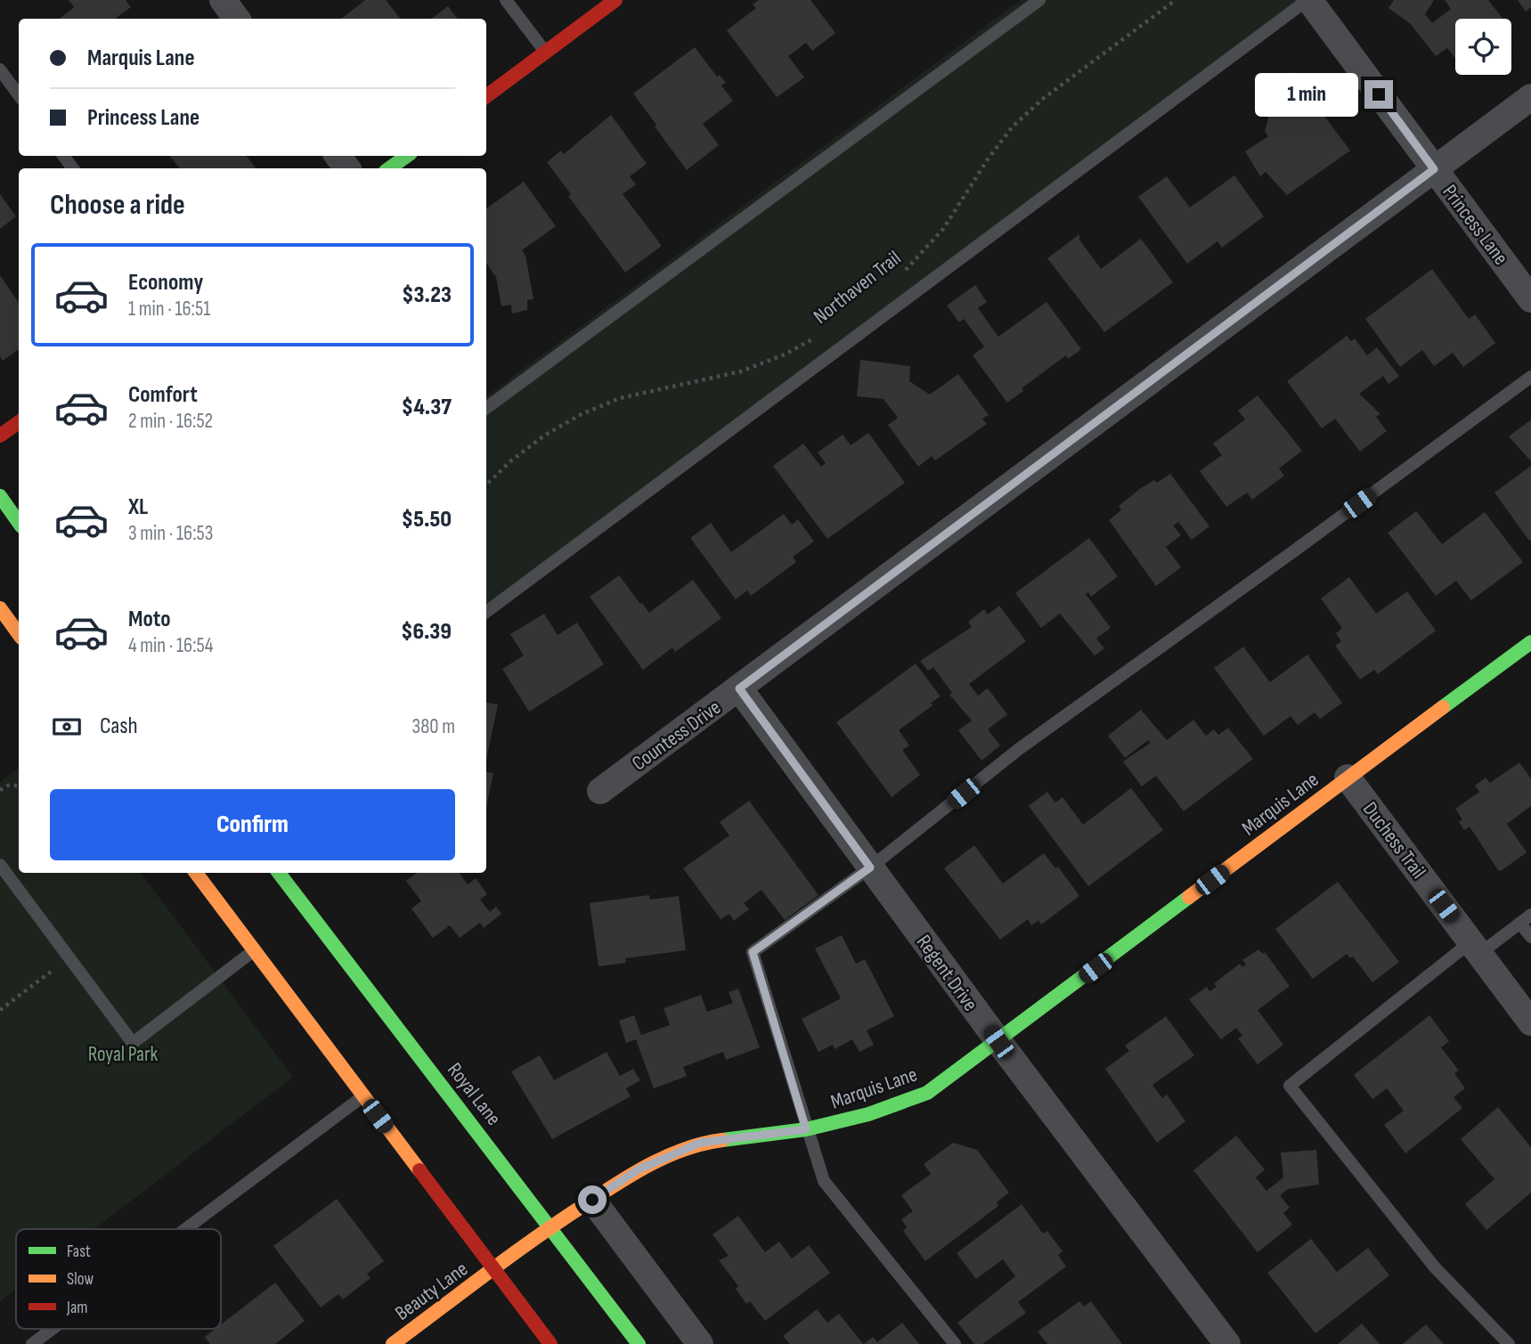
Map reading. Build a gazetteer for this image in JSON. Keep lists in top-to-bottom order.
{
  "streets": {
    "street": [
      "Princess Lane",
      "Countess Drive",
      "Marquis Lane",
      "Duchess Trail",
      "Regent Drive",
      "Royal Lane",
      "Beauty Lane"
    ],
    "path": ["Northaven Trail"]
  },
  "crossings": [
    ["Princess Lane", "Countess Drive"],
    ["Countess Drive", "Regent Drive"],
    ["Marquis Lane", "Duchess Trail"],
    ["Marquis Lane", "Regent Drive"],
    ["Marquis Lane", "Royal Lane"],
    ["Marquis Lane", "Beauty Lane"]
  ],
  "parks": ["Royal Park"],
  "legend": ["Fast", "Slow", "Jam"],
  "page": {
    "banner": ["Marquis Lane", "Princess Lane"],
    "bubble": "1 min",
    "heading": "Choose a ride",
    "list": [
      {
        "name": "Economy",
        "note": "1 min · 16:51",
        "value": "$3.23"
      },
      {
        "name": "Comfort",
        "note": "2 min · 16:52",
        "value": "$4.37"
      },
      {
        "name": "XL",
        "note": "3 min · 16:53",
        "value": "$5.50"
      },
      {
        "name": "Moto",
        "note": "4 min · 16:54",
        "value": "$6.39"
      }
    ],
    "pay": ["Cash", "380 m"],
    "buttons": "Confirm"
  }
}
